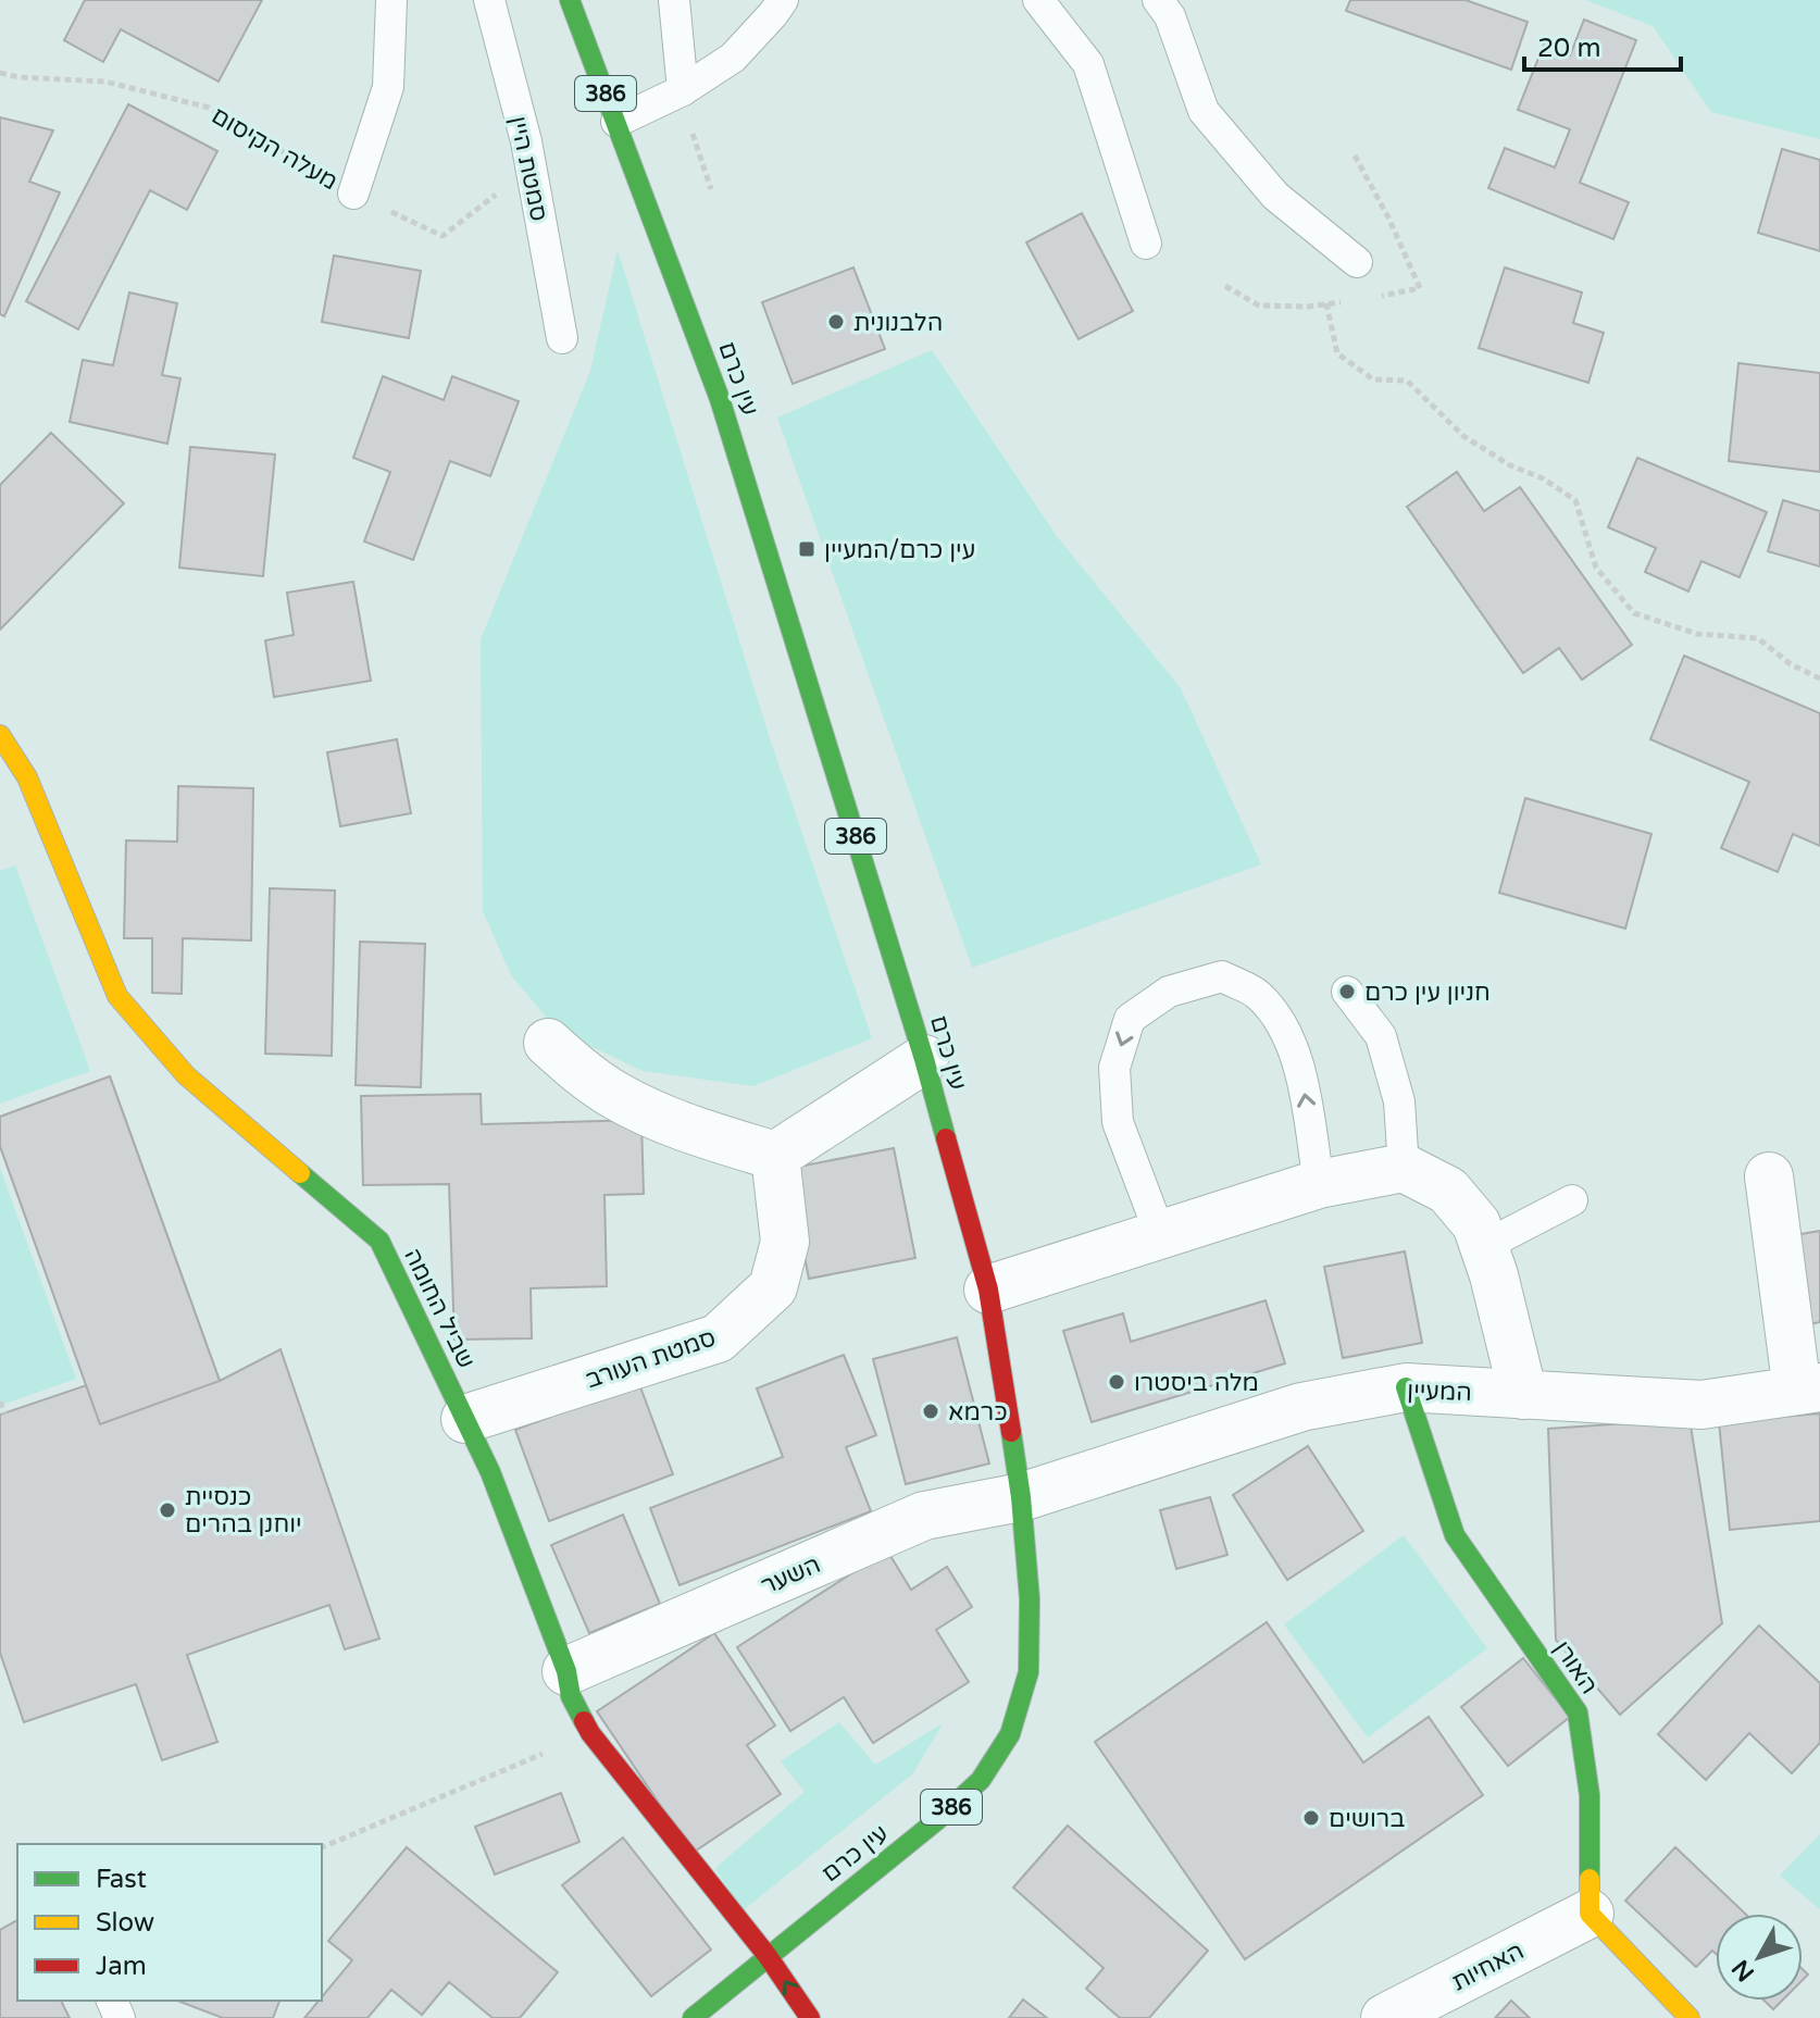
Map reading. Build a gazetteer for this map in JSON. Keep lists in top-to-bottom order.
{
  "streets": {
    "street": [
      "386",
      "עין כרם",
      "שביל החומה",
      "סמטת העורב",
      "המעיין",
      "השער",
      "האורן",
      "האחיות"
    ],
    "lane": ["מעלה הקיסום", "סמטת היין"]
  },
  "crossings": [
    ["עין כרם", "שביל החומה"],
    ["עין כרם", "המעיין"],
    ["עין כרם", "השער"],
    ["שביל החומה", "סמטת העורב"],
    ["שביל החומה", "השער"],
    ["המעיין", "השער"],
    ["המעיין", "האורן"],
    ["האורן", "האחיות"]
  ],
  "places": {
    "other": [
      "הלבנונית",
      "חניון עין כרם",
      "מלה ביסטרו",
      "כרמא",
      "כנסיית יוחנן בהרים",
      "ברושים"
    ],
    "transit": ["עין כרם/המעיין"]
  },
  "legend": ["Fast", "Slow", "Jam"],
  "scale_bar": "20 m",
  "north": "bottom left"
}
